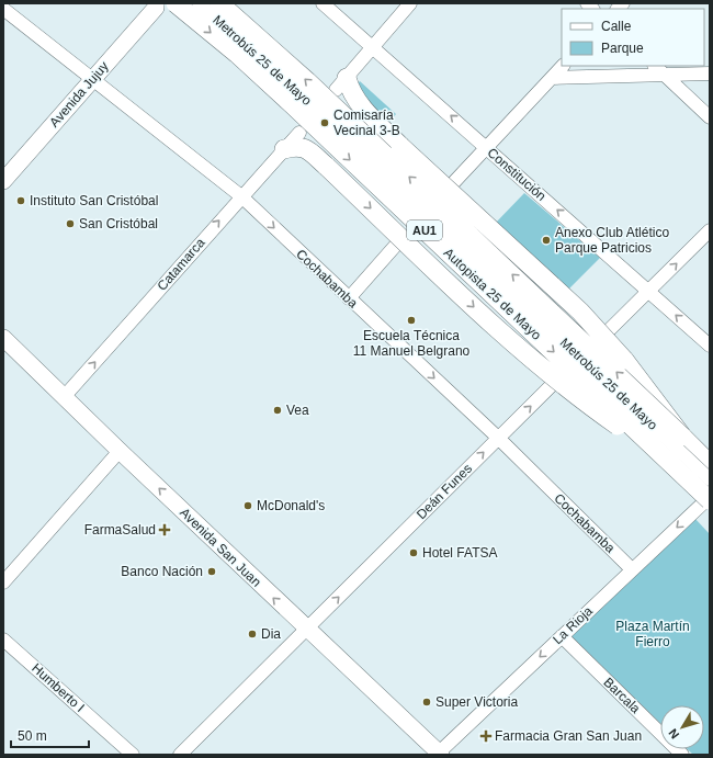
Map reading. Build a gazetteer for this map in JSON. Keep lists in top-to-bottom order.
{
  "streets": {
    "highway": ["AU1", "Autopista 25 de Mayo"],
    "main road": ["Avenida Jujuy", "Avenida San Juan"],
    "street": [
      "Metrobús 25 de Mayo",
      "Constitución",
      "Catamarca",
      "Cochabamba",
      "Deán Funes",
      "La Rioja",
      "Humberto I",
      "Barcala"
    ]
  },
  "crossings": [
    ["Avenida Jujuy", "Cochabamba"],
    ["Constitución", "Deán Funes"],
    ["Catamarca", "Cochabamba"],
    ["Catamarca", "Avenida San Juan"],
    ["Cochabamba", "Deán Funes"],
    ["Cochabamba", "La Rioja"],
    ["Deán Funes", "Avenida San Juan"],
    ["Avenida San Juan", "La Rioja"],
    ["La Rioja", "Barcala"]
  ],
  "one_way": [
    "Constitución",
    "Catamarca",
    "Cochabamba",
    "Deán Funes",
    "Avenida San Juan",
    "La Rioja"
  ],
  "parks": ["Plaza Martín Fierro"],
  "places": {
    "other": [
      "Comisaría Vecinal 3-B",
      "Instituto San Cristóbal",
      "San Cristóbal",
      "Anexo Club Atlético Parque Patricios",
      "Escuela Técnica 11 Manuel Belgrano",
      "Vea",
      "McDonald's",
      "Hotel FATSA",
      "Banco Nación",
      "Dia",
      "Super Victoria"
    ],
    "health": ["FarmaSalud", "Farmacia Gran San Juan"]
  },
  "legend": ["Calle", "Parque"],
  "scale_bar": "50 m",
  "north": "bottom left"
}
